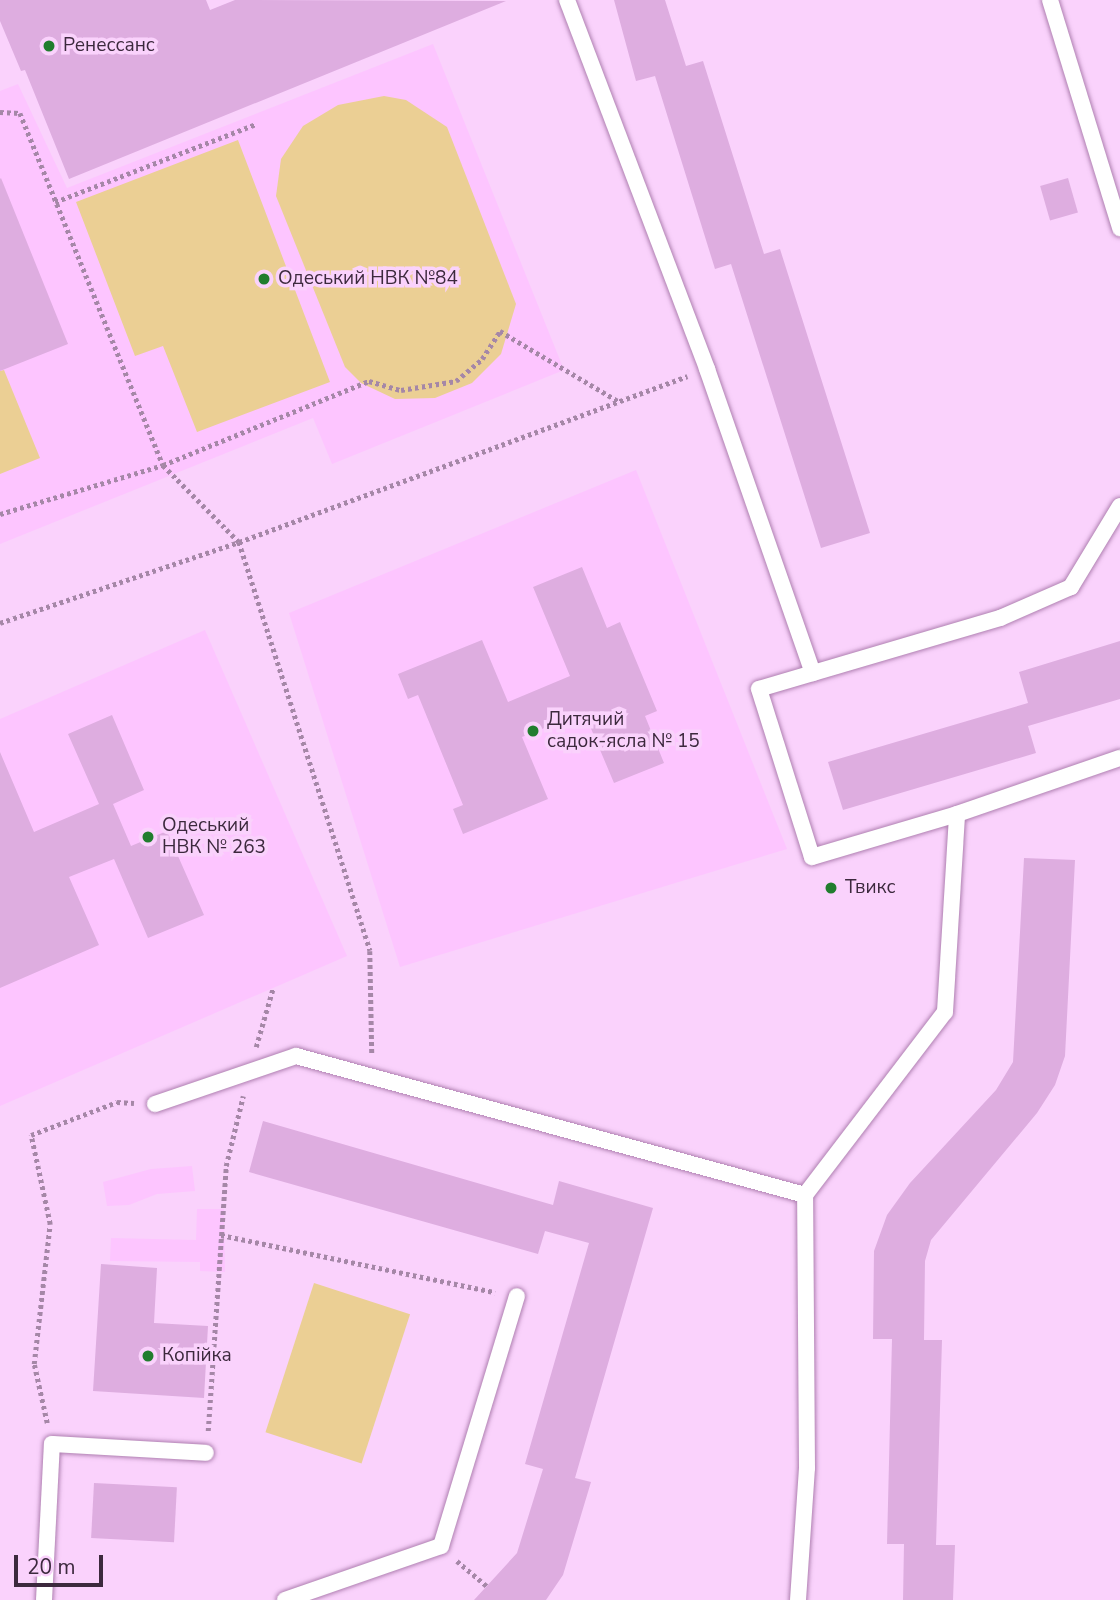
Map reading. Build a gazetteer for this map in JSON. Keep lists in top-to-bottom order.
{
  "places": [
    "Ренессанс",
    "Одеський НВК №84",
    "Дитячий садок-ясла № 15",
    "Одеський НВК № 263",
    "Твикс",
    "Копійка"
  ],
  "scale_bar": "20 m"
}
